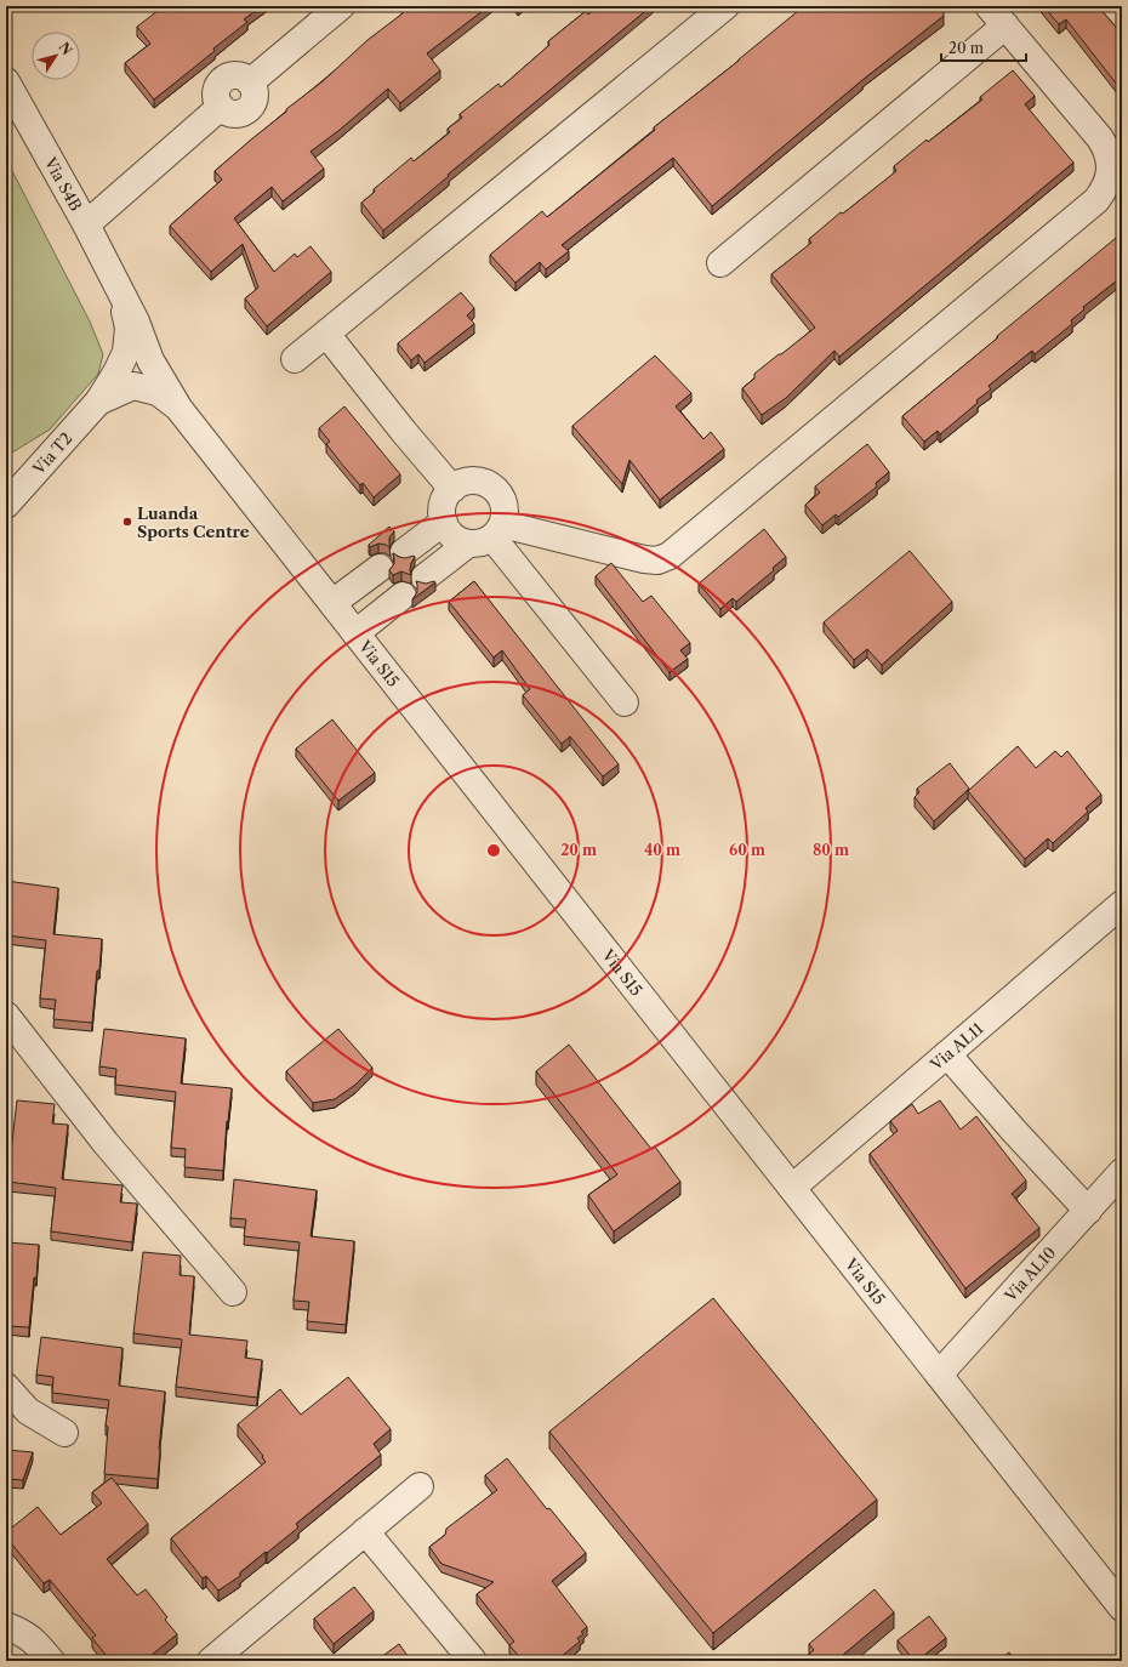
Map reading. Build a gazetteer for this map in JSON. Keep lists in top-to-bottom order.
{
  "streets": {
    "street": [
      "Via S4B",
      "Via T2",
      "Via S15",
      "Via AL11",
      "Via AL10"
    ]
  },
  "crossings": [
    ["Via S4B", "Via T2"],
    ["Via S4B", "Via S15"],
    ["Via T2", "Via S15"],
    ["Via S15", "Via AL11"],
    ["Via S15", "Via AL10"]
  ],
  "places": ["Luanda Sports Centre"],
  "scale_bar": "20 m",
  "north": "top right",
  "rings": [
    "20 m",
    "40 m",
    "60 m",
    "80 m"
  ]
}
